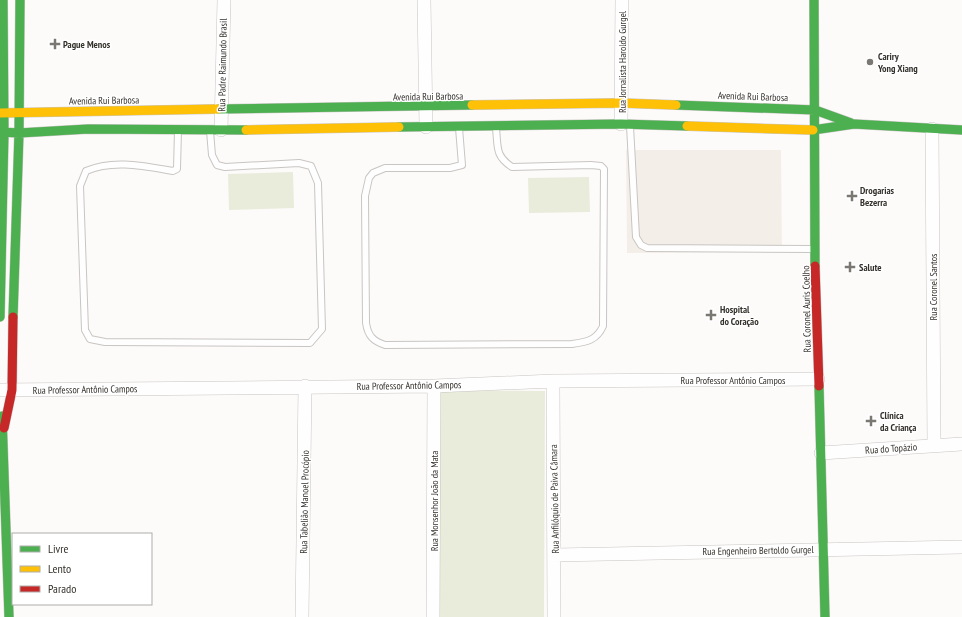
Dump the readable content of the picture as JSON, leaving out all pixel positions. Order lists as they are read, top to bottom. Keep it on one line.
{"streets":{"main road":["Avenida Rui Barbosa","Rua Coronel Auris Coelho"],"street":["Rua Jornalista Haroldo Gurgel","Rua Padre Raimundo Brasil","Rua Coronel Santos","Rua Professor Antônio Campos","Rua do Topázio","Rua Anfilóquio de Paiva Câmara","Rua Monsenhor João da Mata","Rua Tabelião Manoel Procópio","Rua Engenheiro Bertoldo Gurgel"]},"crossings":[["Rua Jornalista Haroldo Gurgel","Avenida Rui Barbosa"],["Rua Padre Raimundo Brasil","Avenida Rui Barbosa"],["Avenida Rui Barbosa","Rua Coronel Santos"],["Avenida Rui Barbosa","Rua Coronel Auris Coelho"],["Rua Coronel Santos","Rua do Topázio"],["Rua Coronel Auris Coelho","Rua Professor Antônio Campos"],["Rua Coronel Auris Coelho","Rua do Topázio"],["Rua Coronel Auris Coelho","Rua Engenheiro Bertoldo Gurgel"],["Rua Professor Antônio Campos","Rua Anfilóquio de Paiva Câmara"],["Rua Professor Antônio Campos","Rua Monsenhor João da Mata"],["Rua Professor Antônio Campos","Rua Tabelião Manoel Procópio"],["Rua Anfilóquio de Paiva Câmara","Rua Engenheiro Bertoldo Gurgel"]],"places":{"health":["Pague Menos","Drogarias Bezerra","Salute","Hospital do Coração","Clínica da Criança"],"other":["Cariry Yong Xiang"]},"legend":["Livre","Lento","Parado"]}
